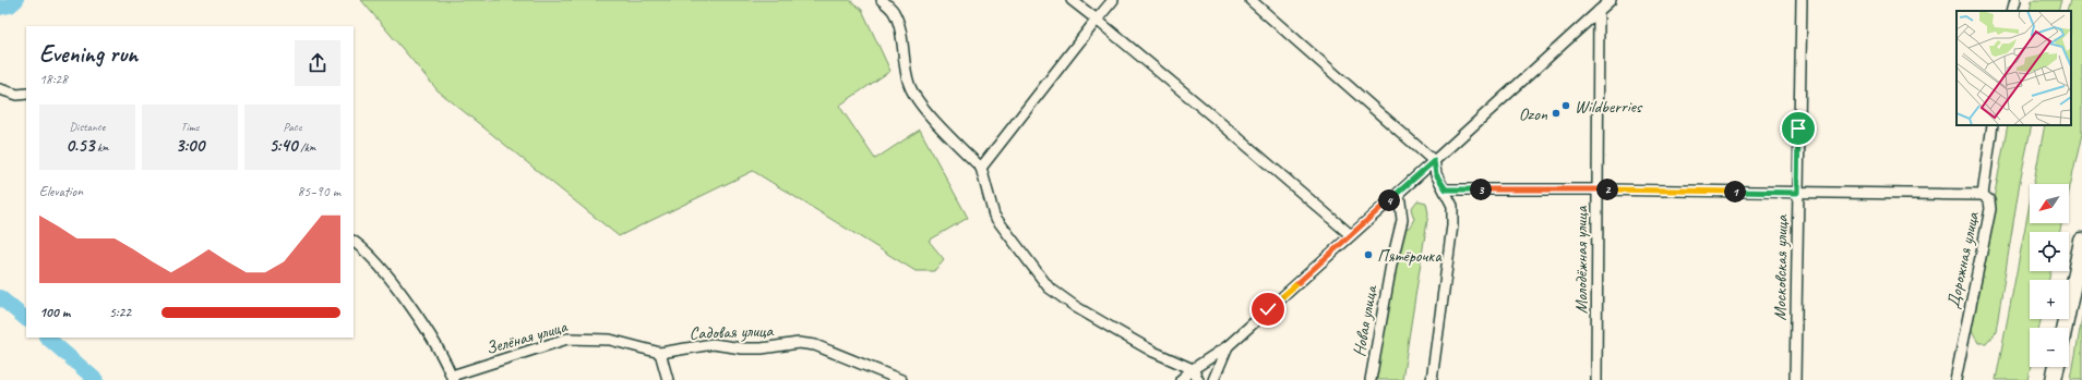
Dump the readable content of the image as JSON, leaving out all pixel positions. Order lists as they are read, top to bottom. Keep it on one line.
{"streets":{"street":["Молодёжная улица","Дорожная улица","Московская улица","Новая улица","Садовая улица","Зелёная улица"]},"crossings":[["Садовая улица","Зелёная улица"]],"places":["Wildberries","Ozon","Пятёрочка"],"north":"bottom left","page":{"heading":["Evening run","18:28"],"stats":[["Distance","0.53 km"],["Time","3:00"],["Pace","5:40 /km"]],"chart":["Elevation","85–90 m"],"pins":["2","3","1","4"],"map_buttons":["+","−"],"list":[{"name":"100 m","note":"5:22"}]}}
